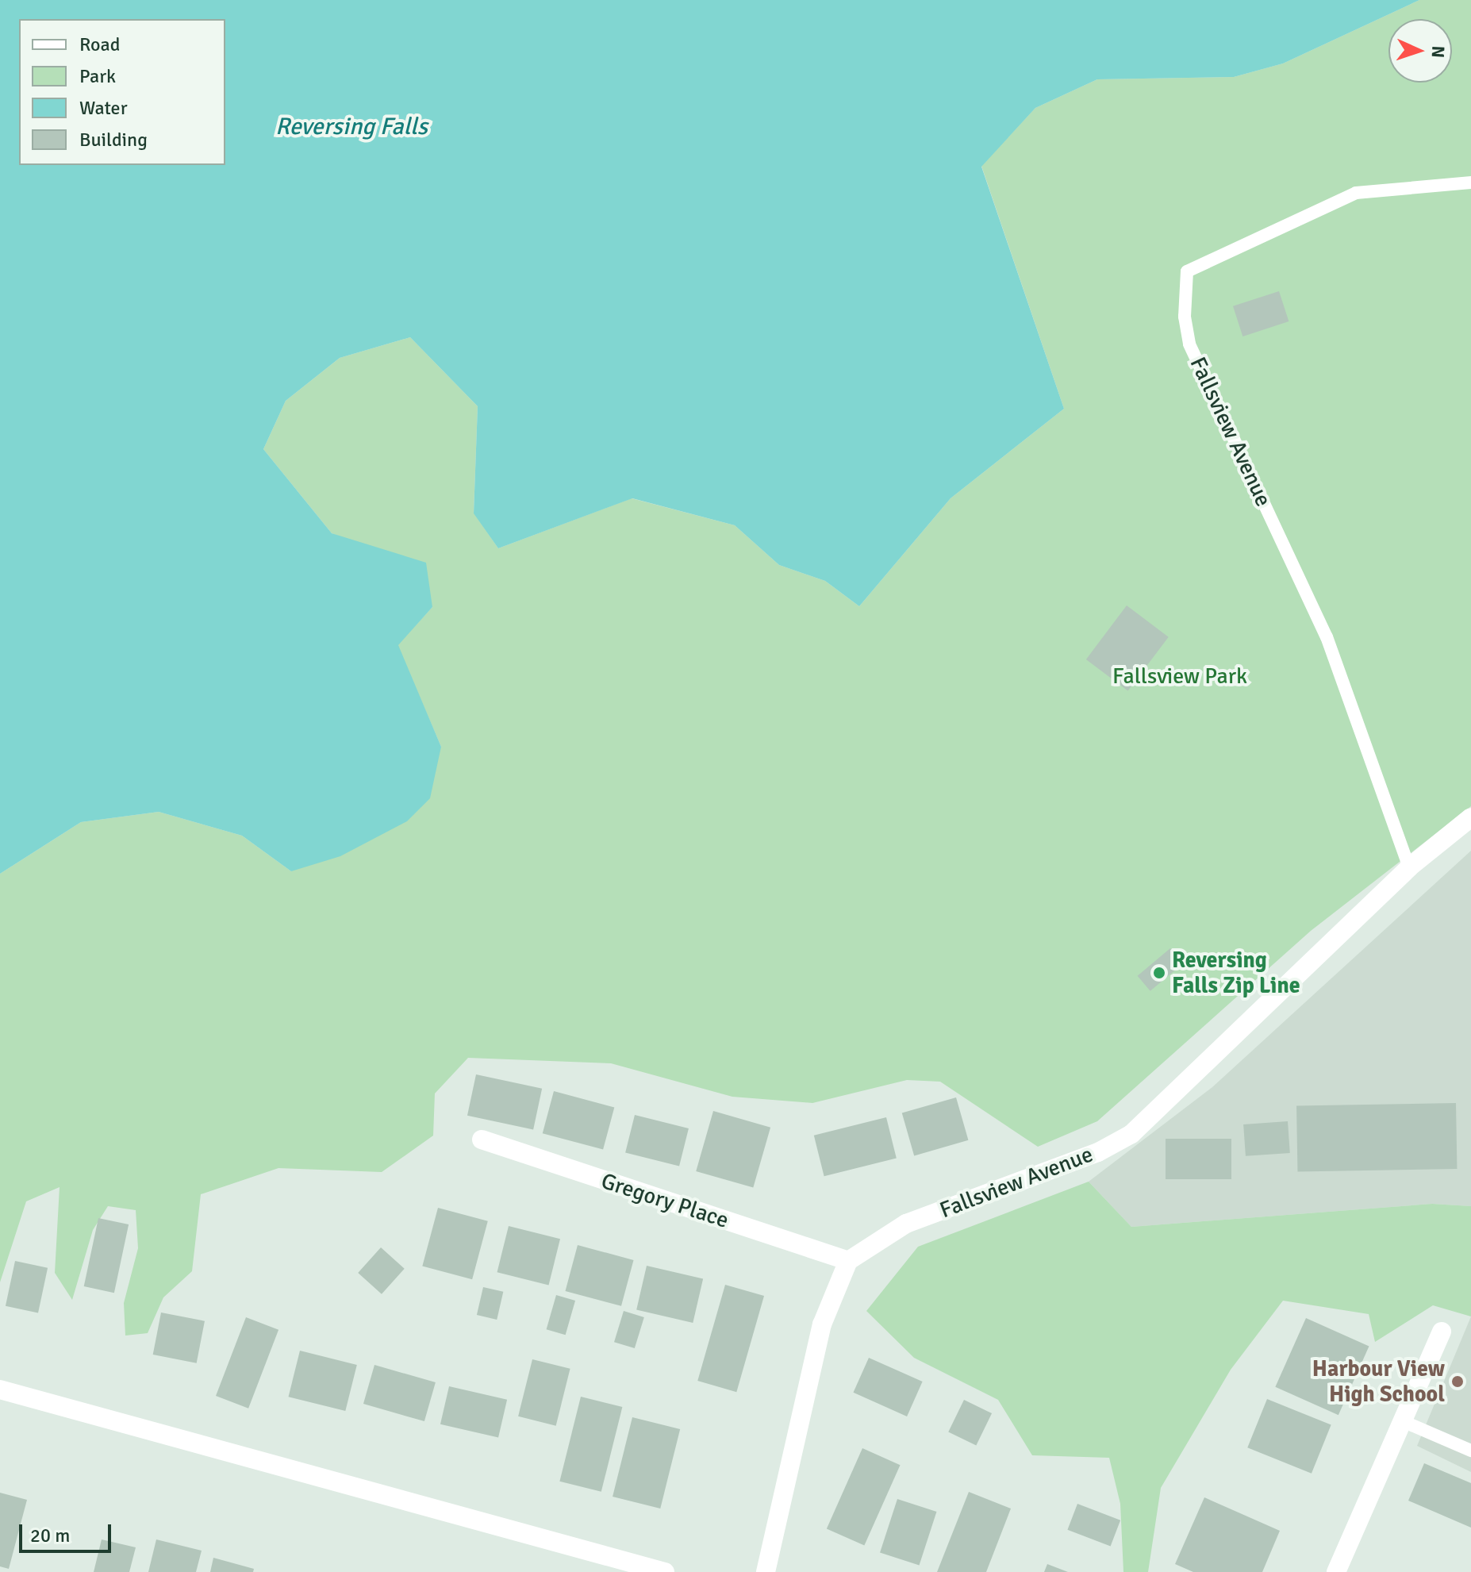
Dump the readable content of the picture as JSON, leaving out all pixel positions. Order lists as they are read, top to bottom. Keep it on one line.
{"streets":{"street":["Fallsview Avenue","Gregory Place"]},"crossings":[["Fallsview Avenue","Gregory Place"]],"water":["Reversing Falls"],"parks":["Fallsview Park"],"places":["Reversing Falls Zip Line","Harbour View High School"],"legend":["Road","Park","Water","Building"],"scale_bar":"20 m","north":"right"}
